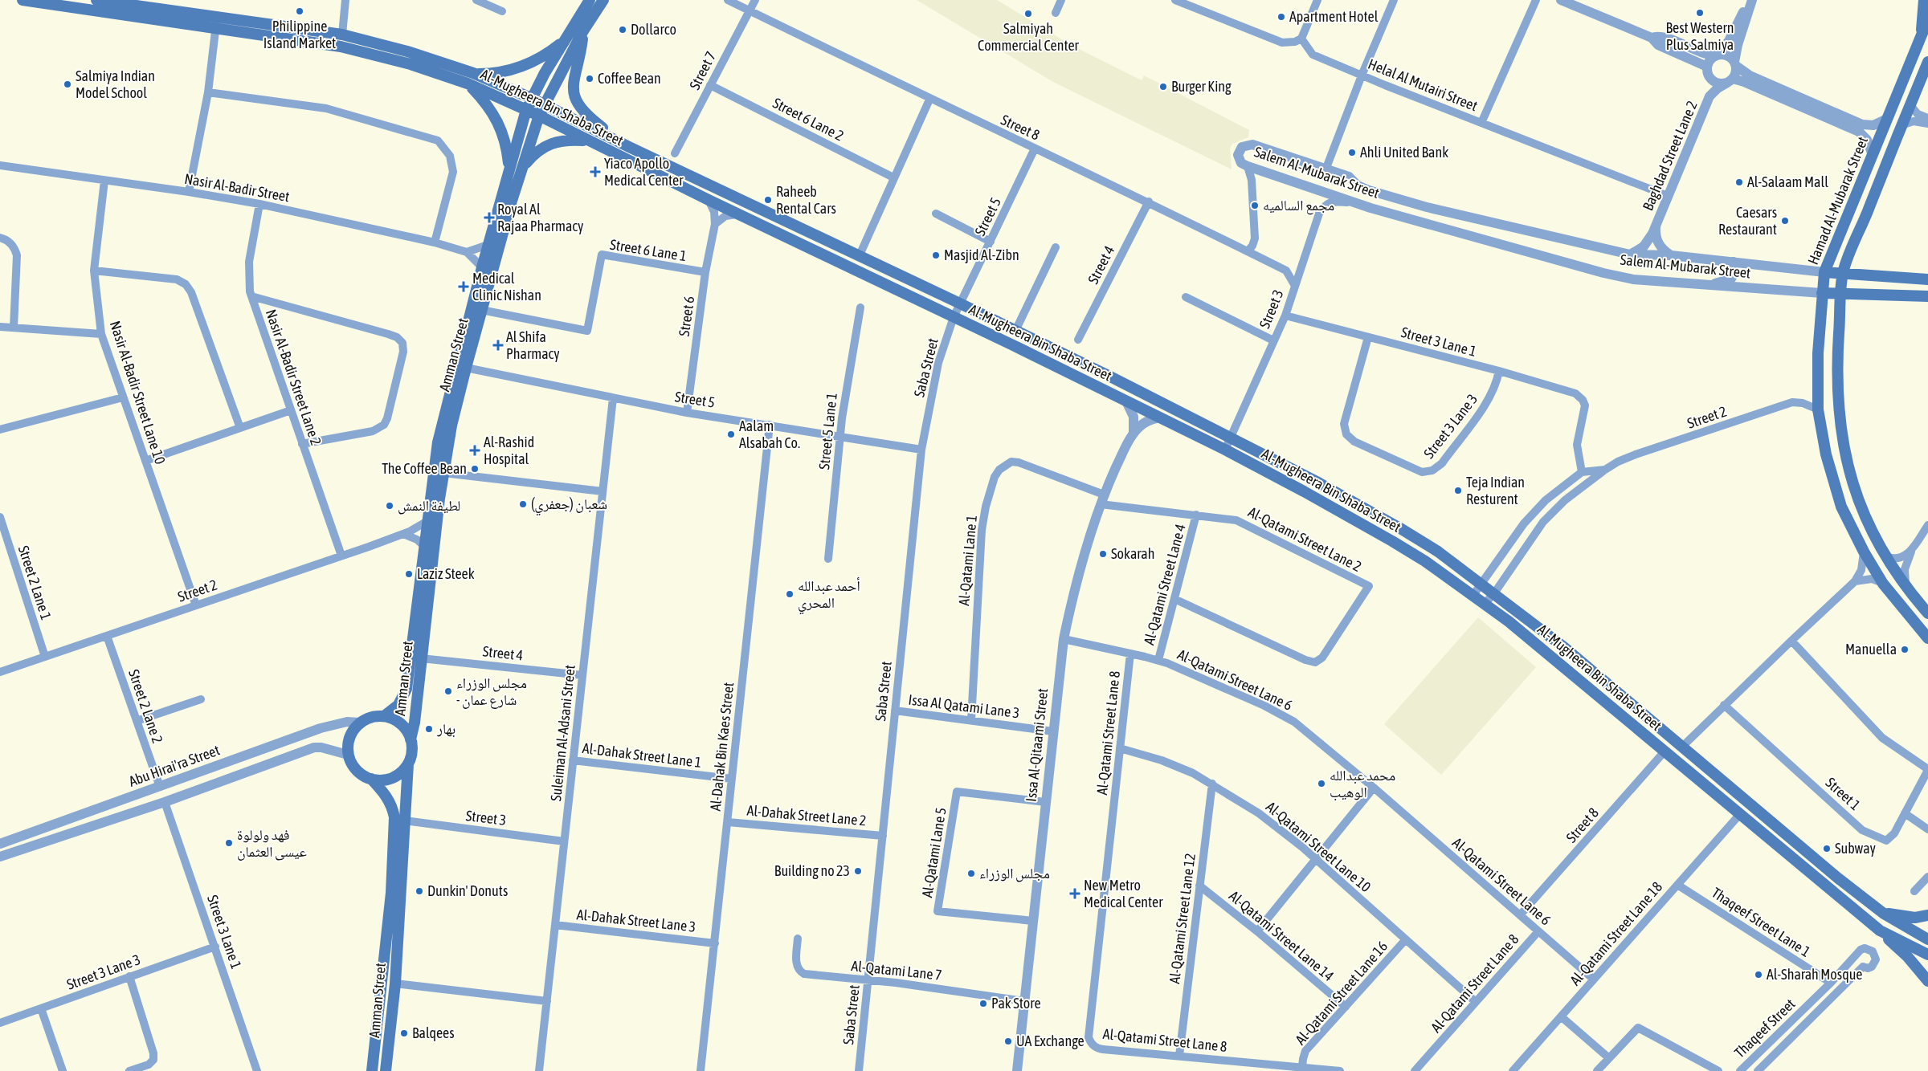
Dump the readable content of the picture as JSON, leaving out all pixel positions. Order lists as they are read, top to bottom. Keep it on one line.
{"streets":{"main road":["Al-Mugheera Bin Shaba Street","Salem Al-Mubarak Street","Hamad Al-Mubarak Street","Amman Street"],"street":["Street 7","Helal Al Mutairi Street","Street 6 Lane 2","Street 8","Baghdad Street Lane 2","Nasir Al-Badir Street","Street 5","Street 6 Lane 1","Street 4","Street 3","Street 6","Street 3 Lane 1","Saba Street","Nasir Al-Badir Street Lane 2","Nasir Al-Badir Street Lane 10","Street 2","Street 3 Lane 3","Street 5 Lane 1","Al-Qatami Street Lane 2","Al-Qatami Lane 1","Street 2 Lane 1","Al-Qatami Street Lane 4","Al-Qatami Street Lane 6","Street 2 Lane 2","Issa Al Qatami Lane 3","Suleiman Al-Adsani Street","Al-Qatami Street Lane 8","Issa Al-Qitaami Street","Al-Dahak Bin Kaes Street","Al-Dahak Street Lane 1","Abu Hirai'ra Street","Street 1","Al-Dahak Street Lane 2","Al-Qatami Street Lane 10","Al-Qatami Lane 5","Al-Qatami Street Lane 12","Al-Dahak Street Lane 3","Thaqeef Street Lane 1","Al-Qatami Street Lane 18","Al-Qatami Street Lane 14","Al-Qatami Lane 7","Al-Qatami Street Lane 16","Thaqeef Street"]},"crossings":[["Street 7","Street 6 Lane 2"],["Street 7","Street 8"],["Helal Al Mutairi Street","Baghdad Street Lane 2"],["Al-Mugheera Bin Shaba Street","Street 8"],["Al-Mugheera Bin Shaba Street","Street 5"],["Al-Mugheera Bin Shaba Street","Street 3"],["Al-Mugheera Bin Shaba Street","Street 6"],["Al-Mugheera Bin Shaba Street","Amman Street"],["Al-Mugheera Bin Shaba Street","Saba Street"],["Al-Mugheera Bin Shaba Street","Street 2"],["Al-Mugheera Bin Shaba Street","Issa Al-Qitaami Street"],["Al-Mugheera Bin Shaba Street","Al-Qatami Street Lane 18"],["Street 8","Street 5"],["Street 8","Street 4"],["Street 8","Street 3"],["Street 8","Al-Qatami Street Lane 6"],["Baghdad Street Lane 2","Salem Al-Mubarak Street"],["Salem Al-Mubarak Street","Hamad Al-Mubarak Street"],["Salem Al-Mubarak Street","Street 3"],["Nasir Al-Badir Street","Amman Street"],["Nasir Al-Badir Street","Nasir Al-Badir Street Lane 2"],["Nasir Al-Badir Street","Nasir Al-Badir Street Lane 10"],["Hamad Al-Mubarak Street","Street 2"],["Street 5","Street 6"],["Street 5","Amman Street"],["Street 5","Saba Street"],["Street 5","Street 5 Lane 1"],["Street 5","Suleiman Al-Adsani Street"],["Street 5","Al-Dahak Bin Kaes Street"],["Street 6 Lane 1","Street 6"],["Street 6 Lane 1","Amman Street"],["Street 4","Amman Street"],["Street 4","Suleiman Al-Adsani Street"],["Street 3","Street 3 Lane 1"],["Street 3","Amman Street"],["Street 3","Suleiman Al-Adsani Street"],["Street 3 Lane 1","Street 2"],["Street 3 Lane 1","Street 3 Lane 3"],["Amman Street","Street 2"],["Amman Street","Abu Hirai'ra Street"],["Saba Street","Issa Al Qatami Lane 3"],["Saba Street","Al-Dahak Street Lane 2"],["Saba Street","Al-Qatami Lane 7"],["Nasir Al-Badir Street Lane 2","Street 2"],["Nasir Al-Badir Street Lane 10","Street 2"],["Street 2","Street 2 Lane 1"],["Street 2","Street 2 Lane 2"],["Al-Qatami Street Lane 2","Al-Qatami Lane 1"],["Al-Qatami Street Lane 2","Al-Qatami Street Lane 4"],["Al-Qatami Street Lane 2","Issa Al-Qitaami Street"],["Al-Qatami Lane 1","Issa Al Qatami Lane 3"],["Al-Qatami Lane 1","Issa Al-Qitaami Street"],["Al-Qatami Street Lane 4","Al-Qatami Street Lane 6"],["Al-Qatami Street Lane 6","Al-Qatami Street Lane 8"],["Al-Qatami Street Lane 6","Issa Al-Qitaami Street"],["Al-Qatami Street Lane 6","Al-Qatami Street Lane 18"],["Street 2 Lane 2","Abu Hirai'ra Street"],["Issa Al Qatami Lane 3","Issa Al-Qitaami Street"],["Suleiman Al-Adsani Street","Al-Dahak Street Lane 1"],["Suleiman Al-Adsani Street","Al-Dahak Street Lane 3"],["Al-Qatami Street Lane 8","Al-Qatami Street Lane 10"],["Al-Qatami Street Lane 8","Al-Qatami Street Lane 12"],["Al-Qatami Street Lane 8","Al-Qatami Street Lane 16"],["Issa Al-Qitaami Street","Al-Qatami Lane 5"],["Issa Al-Qitaami Street","Al-Qatami Lane 7"],["Al-Dahak Bin Kaes Street","Al-Dahak Street Lane 1"],["Al-Dahak Bin Kaes Street","Al-Dahak Street Lane 2"],["Al-Dahak Bin Kaes Street","Al-Dahak Street Lane 3"],["Al-Qatami Street Lane 10","Al-Qatami Street Lane 12"],["Al-Qatami Street Lane 10","Al-Qatami Street Lane 16"],["Al-Qatami Street Lane 12","Al-Qatami Street Lane 14"],["Thaqeef Street Lane 1","Al-Qatami Street Lane 18"],["Thaqeef Street Lane 1","Thaqeef Street"],["Al-Qatami Street Lane 14","Al-Qatami Street Lane 16"]],"places":{"other":["Philippine Island Market","Best Western Plus Salmiya","Salmiyah Commercial Center","Apartment Hotel","Dollarco","Coffee Bean","Salmiya Indian Model School","Burger King","Ahli United Bank","Al-Salaam Mall","Raheeb Rental Cars","مجمع السالميه","Caesars Restaurant","Masjid Al-Zibn","Aalam Alsabah Co.","The Coffee Bean","Teja Indian Resturent","شعبان (جعفري)","لطيفة النمش","Sokarah","Laziz Steek","أحمد عبدالله المحري","Manuella","مجلس الوزراء - شارع عمان","بهار","محمد عبدالله الوهيب","فهد ولولوة عيسى العثمان","Subway","Building no 23","مجلس الوزراء","Dunkin' Donuts","Al-Sharah Mosque","Pak Store","Balqees","UA Exchange"],"health":["Yiaco Apollo Medical Center","Royal Al Rajaa Pharmacy","Medical Clinic Nishan","Al Shifa Pharmacy","Al-Rashid Hospital","New Metro Medical Center"]}}
